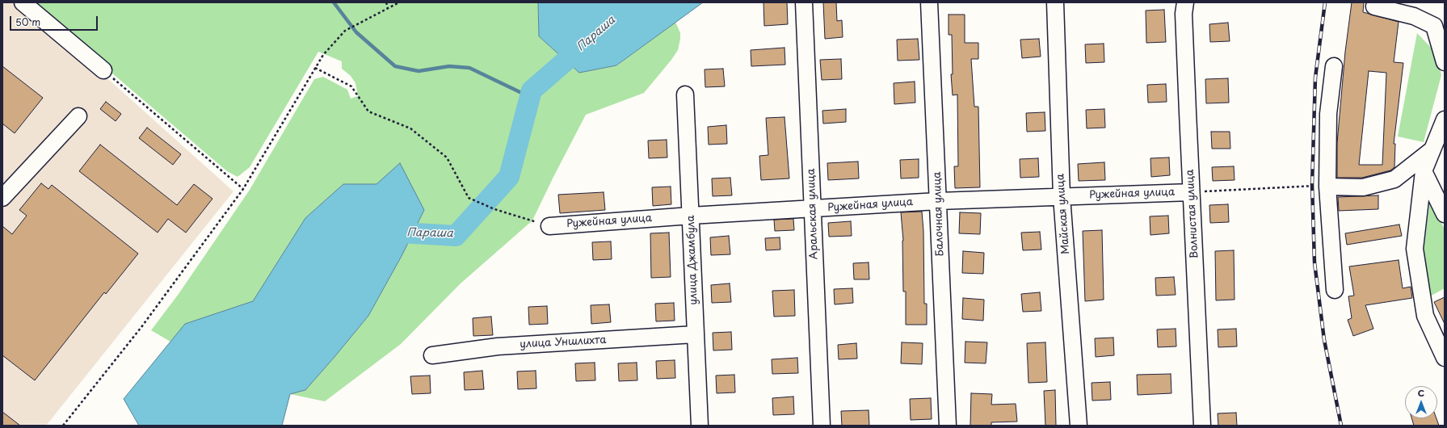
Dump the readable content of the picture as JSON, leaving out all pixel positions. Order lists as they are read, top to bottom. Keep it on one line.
{"streets":{"street":["Ружейная улица","Аральская улица","Балочная улица","Майская улица","Волнистая улица","улица Джамбула","улица Уншлихта"]},"crossings":[["Ружейная улица","Аральская улица"],["Ружейная улица","Балочная улица"],["Ружейная улица","Майская улица"],["Ружейная улица","Волнистая улица"],["Ружейная улица","улица Джамбула"],["улица Джамбула","улица Уншлихта"]],"water":["Параша"],"scale_bar":"50 m","north":"top"}
